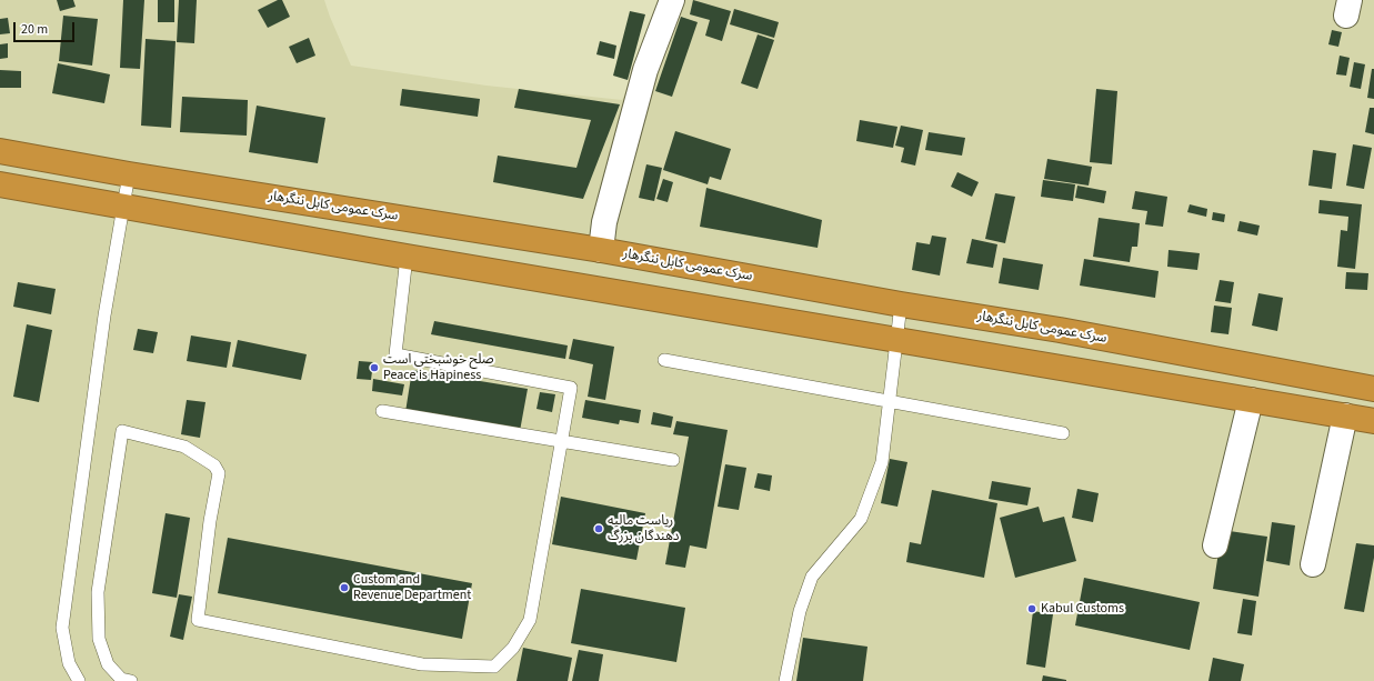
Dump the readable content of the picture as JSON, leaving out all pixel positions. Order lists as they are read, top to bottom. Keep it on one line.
{"streets":{"highway":["سرک عمومی کابل ننگرهار"]},"places":["صلح خوشبختی است Peace is Hapiness","ریاست مالیه دهندگان بزرگ","Custom and Revenue Department","Kabul Customs"],"scale_bar":"20 m"}
